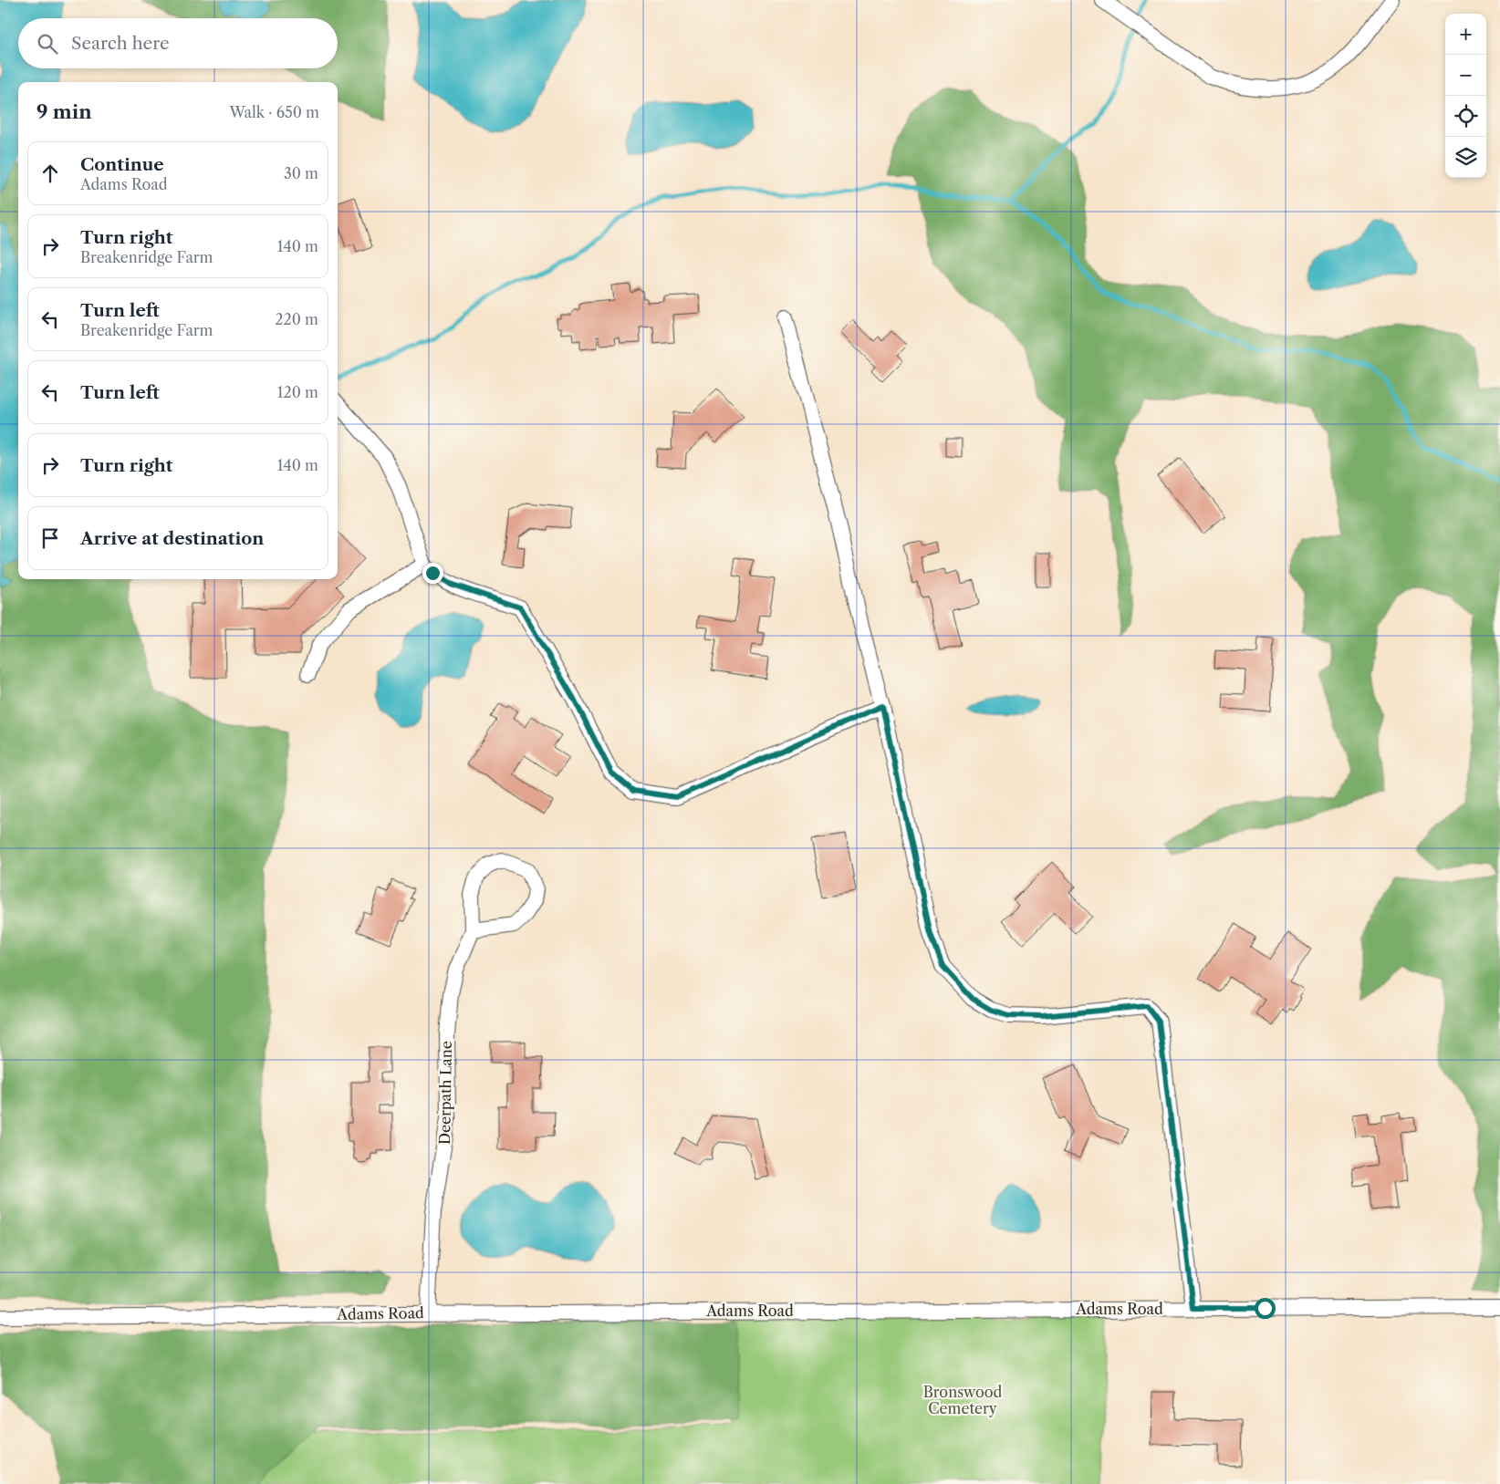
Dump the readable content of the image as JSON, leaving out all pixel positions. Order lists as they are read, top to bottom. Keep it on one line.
{"streets":{"street":["Deerpath Lane","Adams Road"]},"crossings":[["Deerpath Lane","Adams Road"]],"parks":["Bronswood Cemetery"],"page":{"map_buttons":["+","−"],"search":"Search here","heading":["9 min","Walk · 650 m"],"list":[["Continue","Adams Road","30 m"],["Turn right","Breakenridge Farm","140 m"],["Turn left","Breakenridge Farm","220 m"],["Turn left","120 m"],["Turn right","140 m"],"Arrive at destination"]}}
